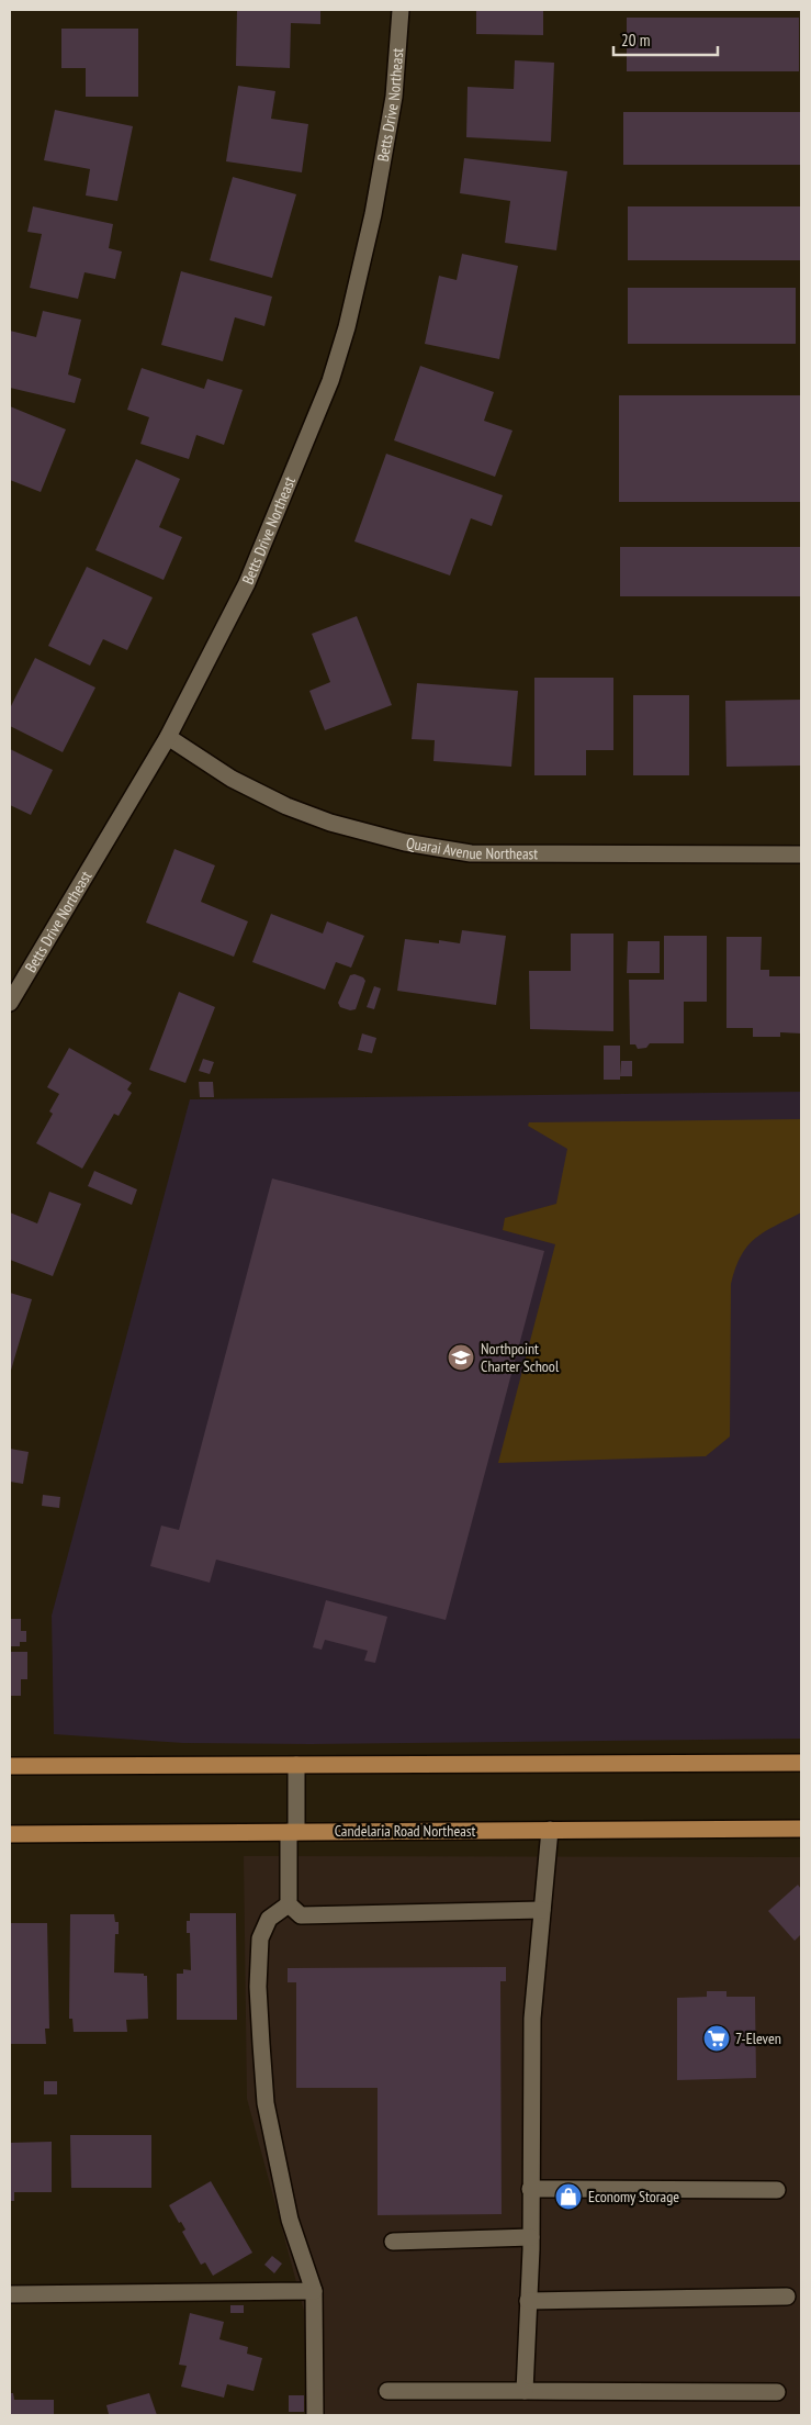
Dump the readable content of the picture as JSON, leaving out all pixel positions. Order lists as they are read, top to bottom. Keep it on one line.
{"streets":{"main road":["Candelaria Road Northeast"],"street":["Betts Drive Northeast","Quarai Avenue Northeast"]},"crossings":[["Betts Drive Northeast","Quarai Avenue Northeast"]],"places":{"school or university":["Northpoint Charter School"],"supermarket":["7-Eleven"],"shop":["Economy Storage"]},"scale_bar":"20 m"}
